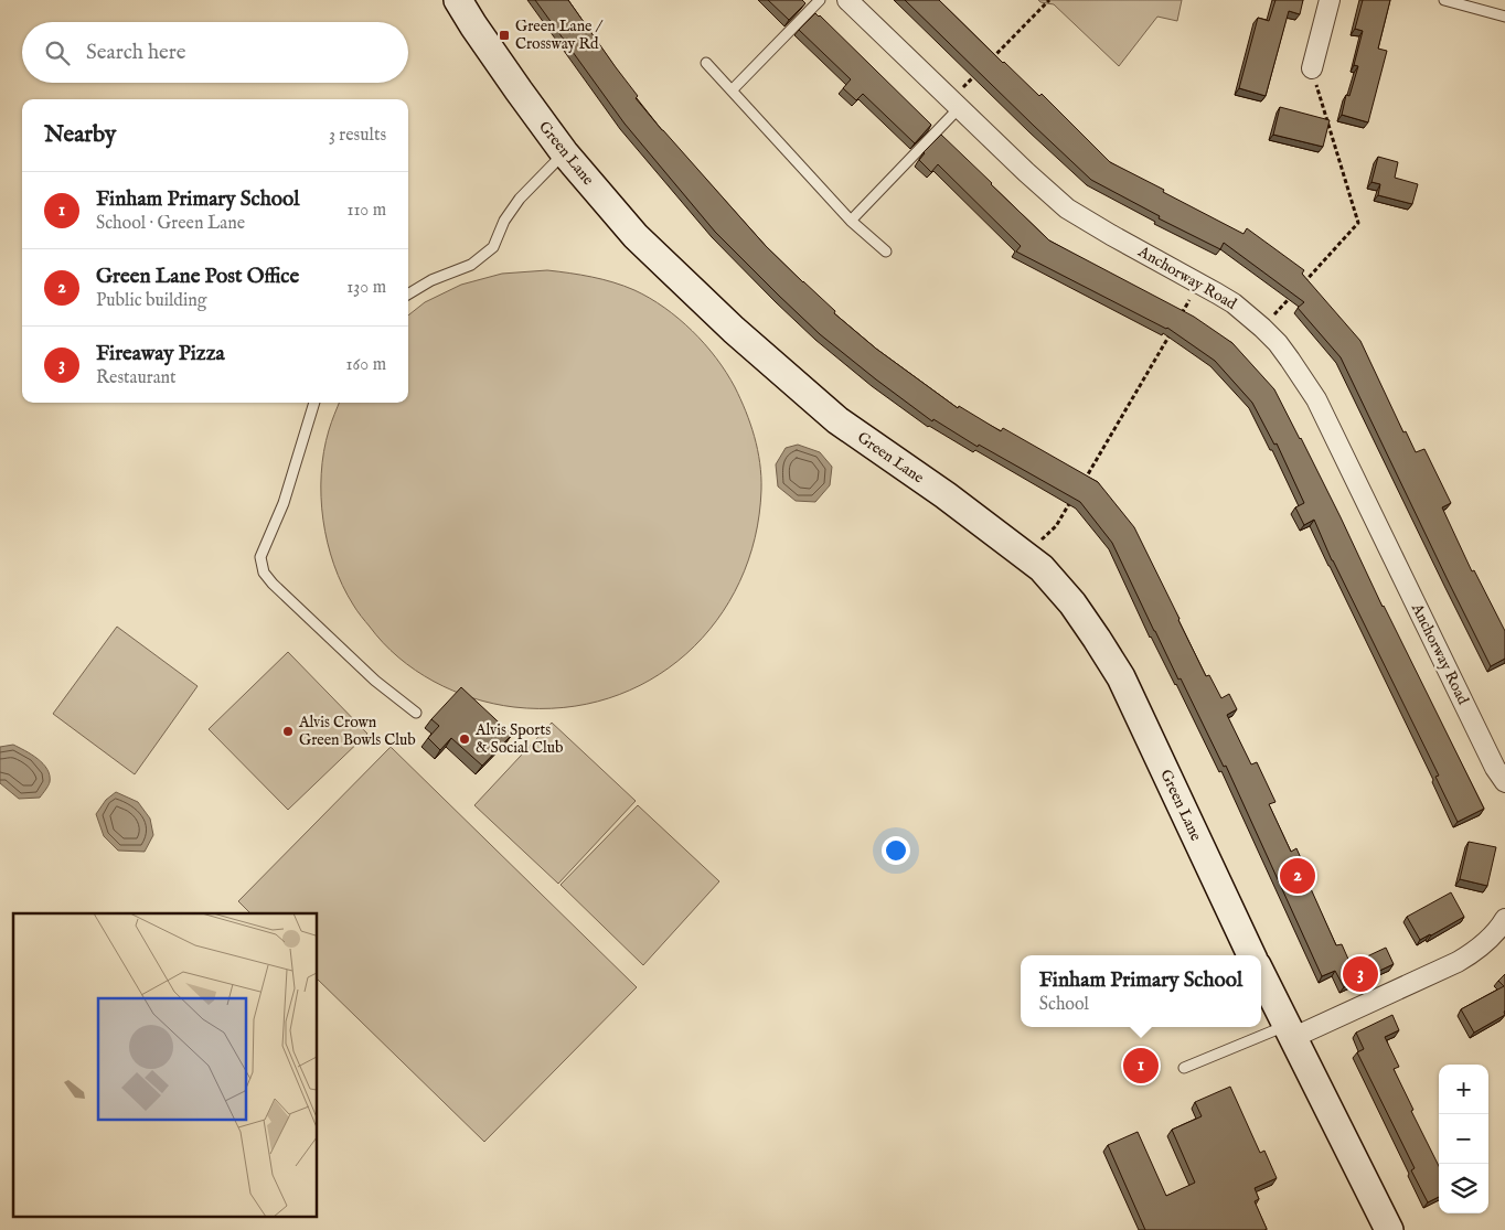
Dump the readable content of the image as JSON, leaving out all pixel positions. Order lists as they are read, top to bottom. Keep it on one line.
{"streets":{"street":["Green Lane","Anchorway Road"]},"places":{"transit":["Green Lane / Crossway Rd"],"other":["Alvis Crown Green Bowls Club","Alvis Sports & Social Club"]},"page":{"search":"Search here","heading":["Nearby","3 results"],"list":[{"mark":"1","name":"Finham Primary School","note":"School · Green Lane","value":"110 m"},{"mark":"2","name":"Green Lane Post Office","note":"Public building","value":"130 m"},{"mark":"3","name":"Fireaway Pizza","note":"Restaurant","value":"160 m"}],"pins":["2","3","1"],"popup":["Finham Primary School","School"],"map_buttons":["+","−"]}}
